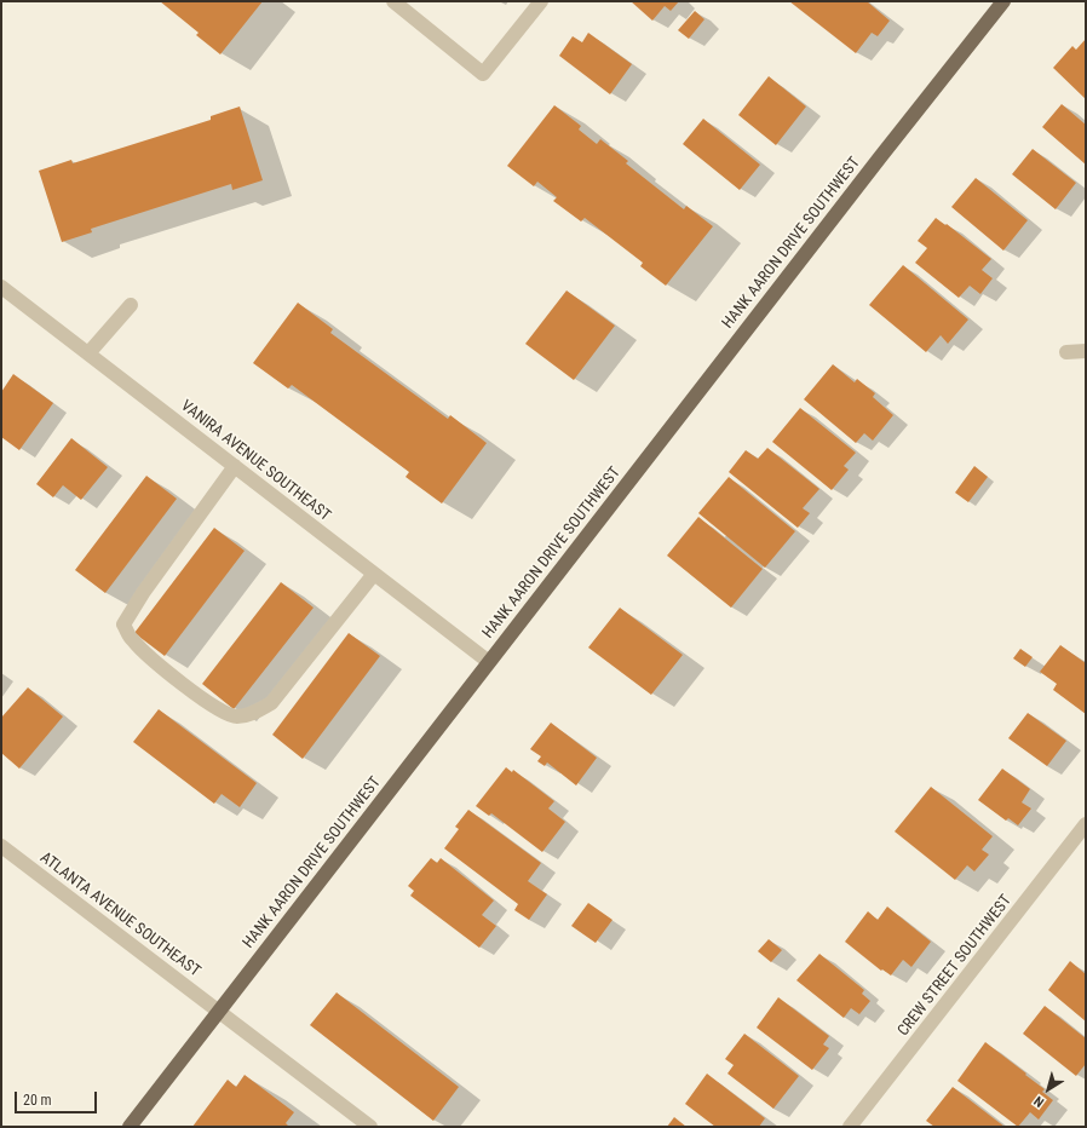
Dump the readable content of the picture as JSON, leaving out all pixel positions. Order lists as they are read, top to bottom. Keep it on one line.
{"streets":{"main road":["HANK AARON DRIVE SOUTHWEST"],"street":["VANIRA AVENUE SOUTHEAST","ATLANTA AVENUE SOUTHEAST","CREW STREET SOUTHWEST"]},"crossings":[["HANK AARON DRIVE SOUTHWEST","VANIRA AVENUE SOUTHEAST"],["HANK AARON DRIVE SOUTHWEST","ATLANTA AVENUE SOUTHEAST"]],"scale_bar":"20 m","north":"bottom left"}
